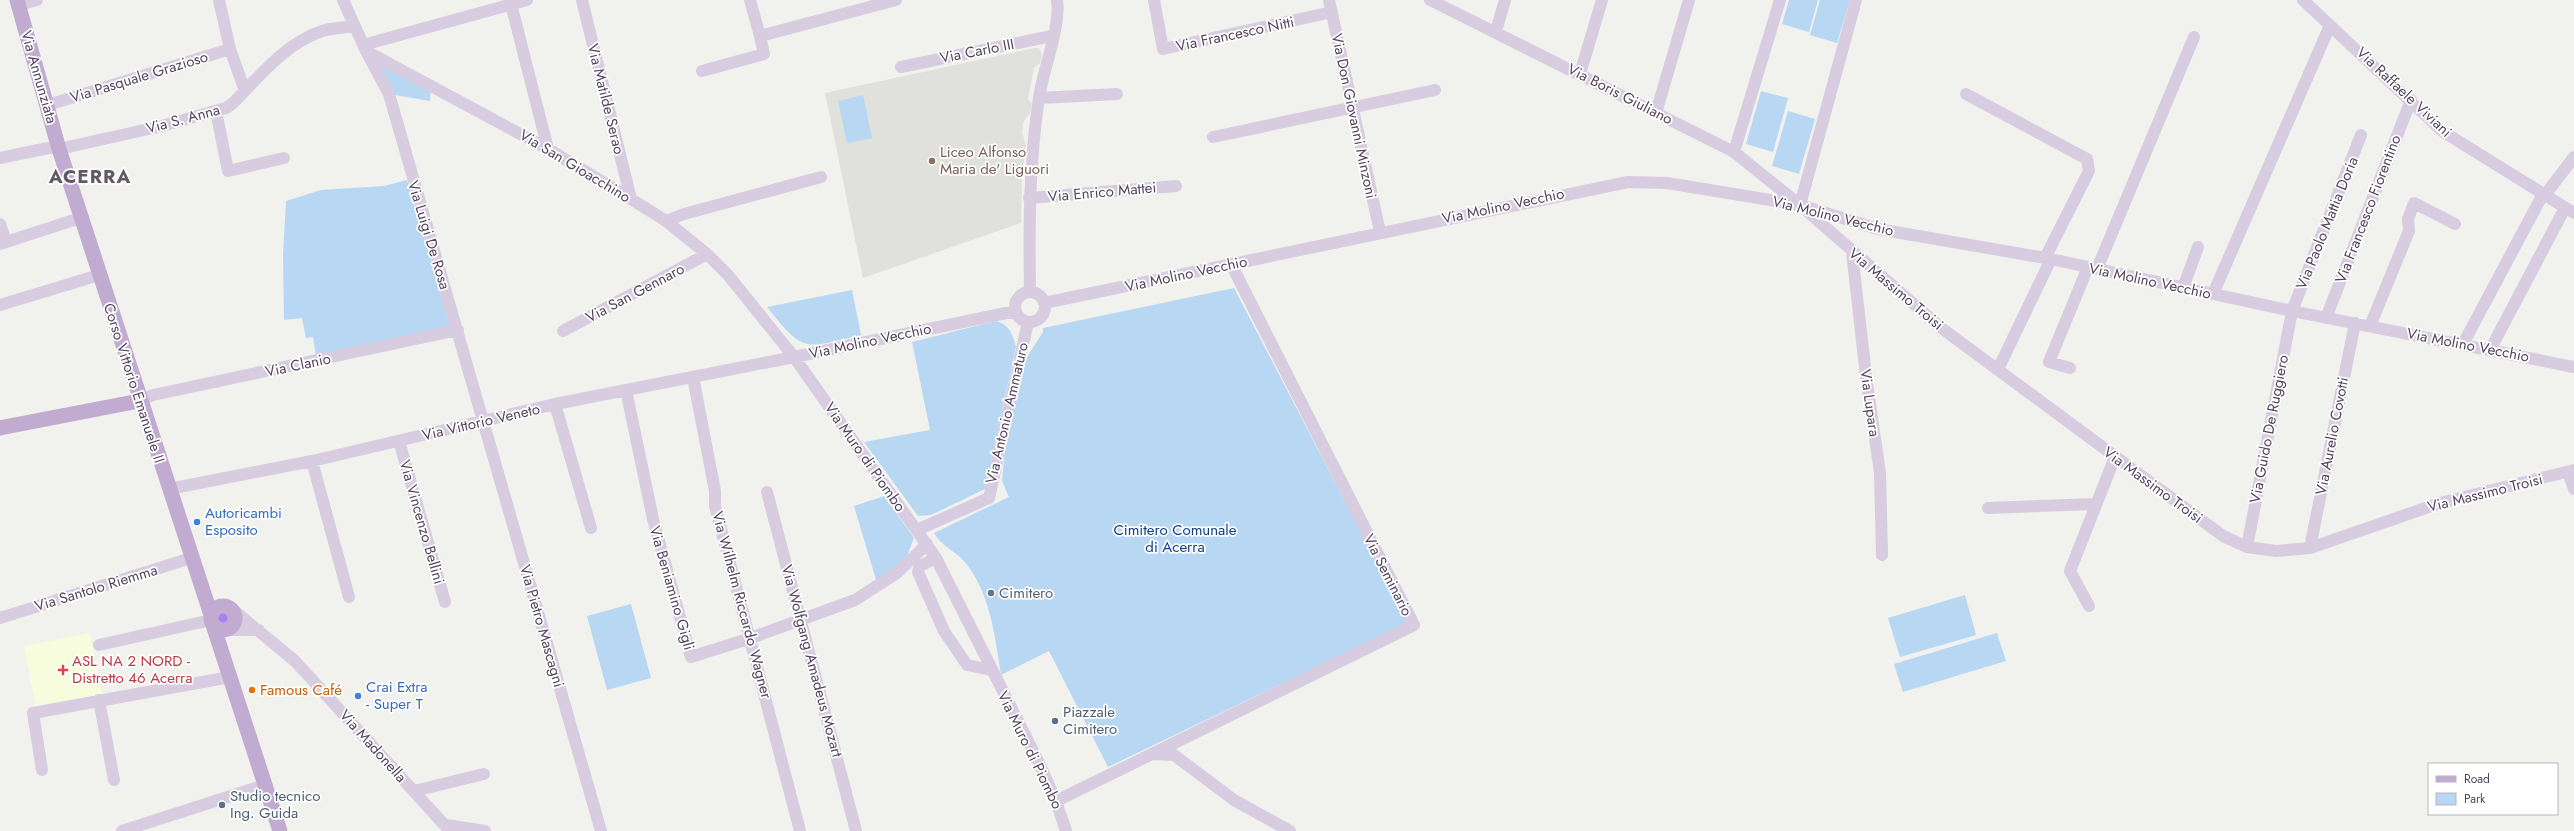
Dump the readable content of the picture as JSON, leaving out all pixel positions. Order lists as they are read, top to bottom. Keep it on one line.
{"streets":{"main road":["Via Annunziata","Corso Vittorio Emanuele II"],"street":["Via Francesco Nitti","Via Carlo III","Via Pasquale Grazioso","Via Raffaele Viviani","Via Boris Giuliano","Via Matilde Serao","Via Don Giovanni Minzoni","Via S. Anna","Via San Gioacchino","Via Enrico Mattei","Via Molino Vecchio","Via Francesco Fiorentino","Via Paolo Mattia Doria","Via Luigi De Rosa","Via Massimo Troisi","Via San Gennaro","Via Clanio","Via Lupara","Via Antonio Ammaturo","Via Vittorio Veneto","Via Guido De Ruggiero","Via Aurelio Covotti","Via Muro di Piombo","Via Vincenzo Bellini","Via Seminario","Via Santolo Riemma","Via Beniamino Gigli","Via Wilhelm Riccardo Wagner","Via Pietro Mascagni","Via Wolfgang Amadeus Mozart","Via Madonella"]},"crossings":[["Via Francesco Nitti","Via Don Giovanni Minzoni"],["Via Annunziata","Via Pasquale Grazioso"],["Via Annunziata","Via S. Anna"],["Via Annunziata","Corso Vittorio Emanuele II"],["Via Raffaele Viviani","Via Francesco Fiorentino"],["Via Boris Giuliano","Via Molino Vecchio"],["Via Boris Giuliano","Via Massimo Troisi"],["Via Matilde Serao","Via San Gioacchino"],["Via Don Giovanni Minzoni","Via Molino Vecchio"],["Via S. Anna","Corso Vittorio Emanuele II"],["Via San Gioacchino","Via Molino Vecchio"],["Via San Gioacchino","Via Luigi De Rosa"],["Via San Gioacchino","Via San Gennaro"],["Via San Gioacchino","Via Vittorio Veneto"],["Via San Gioacchino","Via Muro di Piombo"],["Via Molino Vecchio","Via Francesco Fiorentino"],["Via Molino Vecchio","Via Paolo Mattia Doria"],["Via Molino Vecchio","Via Massimo Troisi"],["Via Molino Vecchio","Via Antonio Ammaturo"],["Via Molino Vecchio","Via Vittorio Veneto"],["Via Molino Vecchio","Via Guido De Ruggiero"],["Via Molino Vecchio","Via Aurelio Covotti"],["Via Molino Vecchio","Via Muro di Piombo"],["Via Molino Vecchio","Via Seminario"],["Via Paolo Mattia Doria","Via Guido De Ruggiero"],["Via Luigi De Rosa","Via Clanio"],["Via Luigi De Rosa","Via Vittorio Veneto"],["Via Luigi De Rosa","Via Pietro Mascagni"],["Via Massimo Troisi","Via Lupara"],["Via Massimo Troisi","Via Guido De Ruggiero"],["Via Massimo Troisi","Via Aurelio Covotti"],["Via Clanio","Corso Vittorio Emanuele II"],["Corso Vittorio Emanuele II","Via Vittorio Veneto"],["Corso Vittorio Emanuele II","Via Santolo Riemma"],["Corso Vittorio Emanuele II","Via Madonella"],["Via Antonio Ammaturo","Via Muro di Piombo"],["Via Vittorio Veneto","Via Muro di Piombo"],["Via Vittorio Veneto","Via Vincenzo Bellini"],["Via Vittorio Veneto","Via Beniamino Gigli"],["Via Vittorio Veneto","Via Wilhelm Riccardo Wagner"],["Via Vittorio Veneto","Via Pietro Mascagni"],["Via Muro di Piombo","Via Beniamino Gigli"],["Via Beniamino Gigli","Via Wilhelm Riccardo Wagner"],["Via Beniamino Gigli","Via Wolfgang Amadeus Mozart"]],"districts":["ACERRA"],"parks":["Cimitero Comunale di Acerra"],"places":{"other":["Liceo Alfonso Maria de' Liguori","Autoricambi Esposito","Cimitero","Famous Café","Crai Extra - Super T","Piazzale Cimitero","Studio tecnico Ing. Guida"],"health":["ASL NA 2 NORD - Distretto 46 Acerra"]},"legend":["Road","Park"]}
